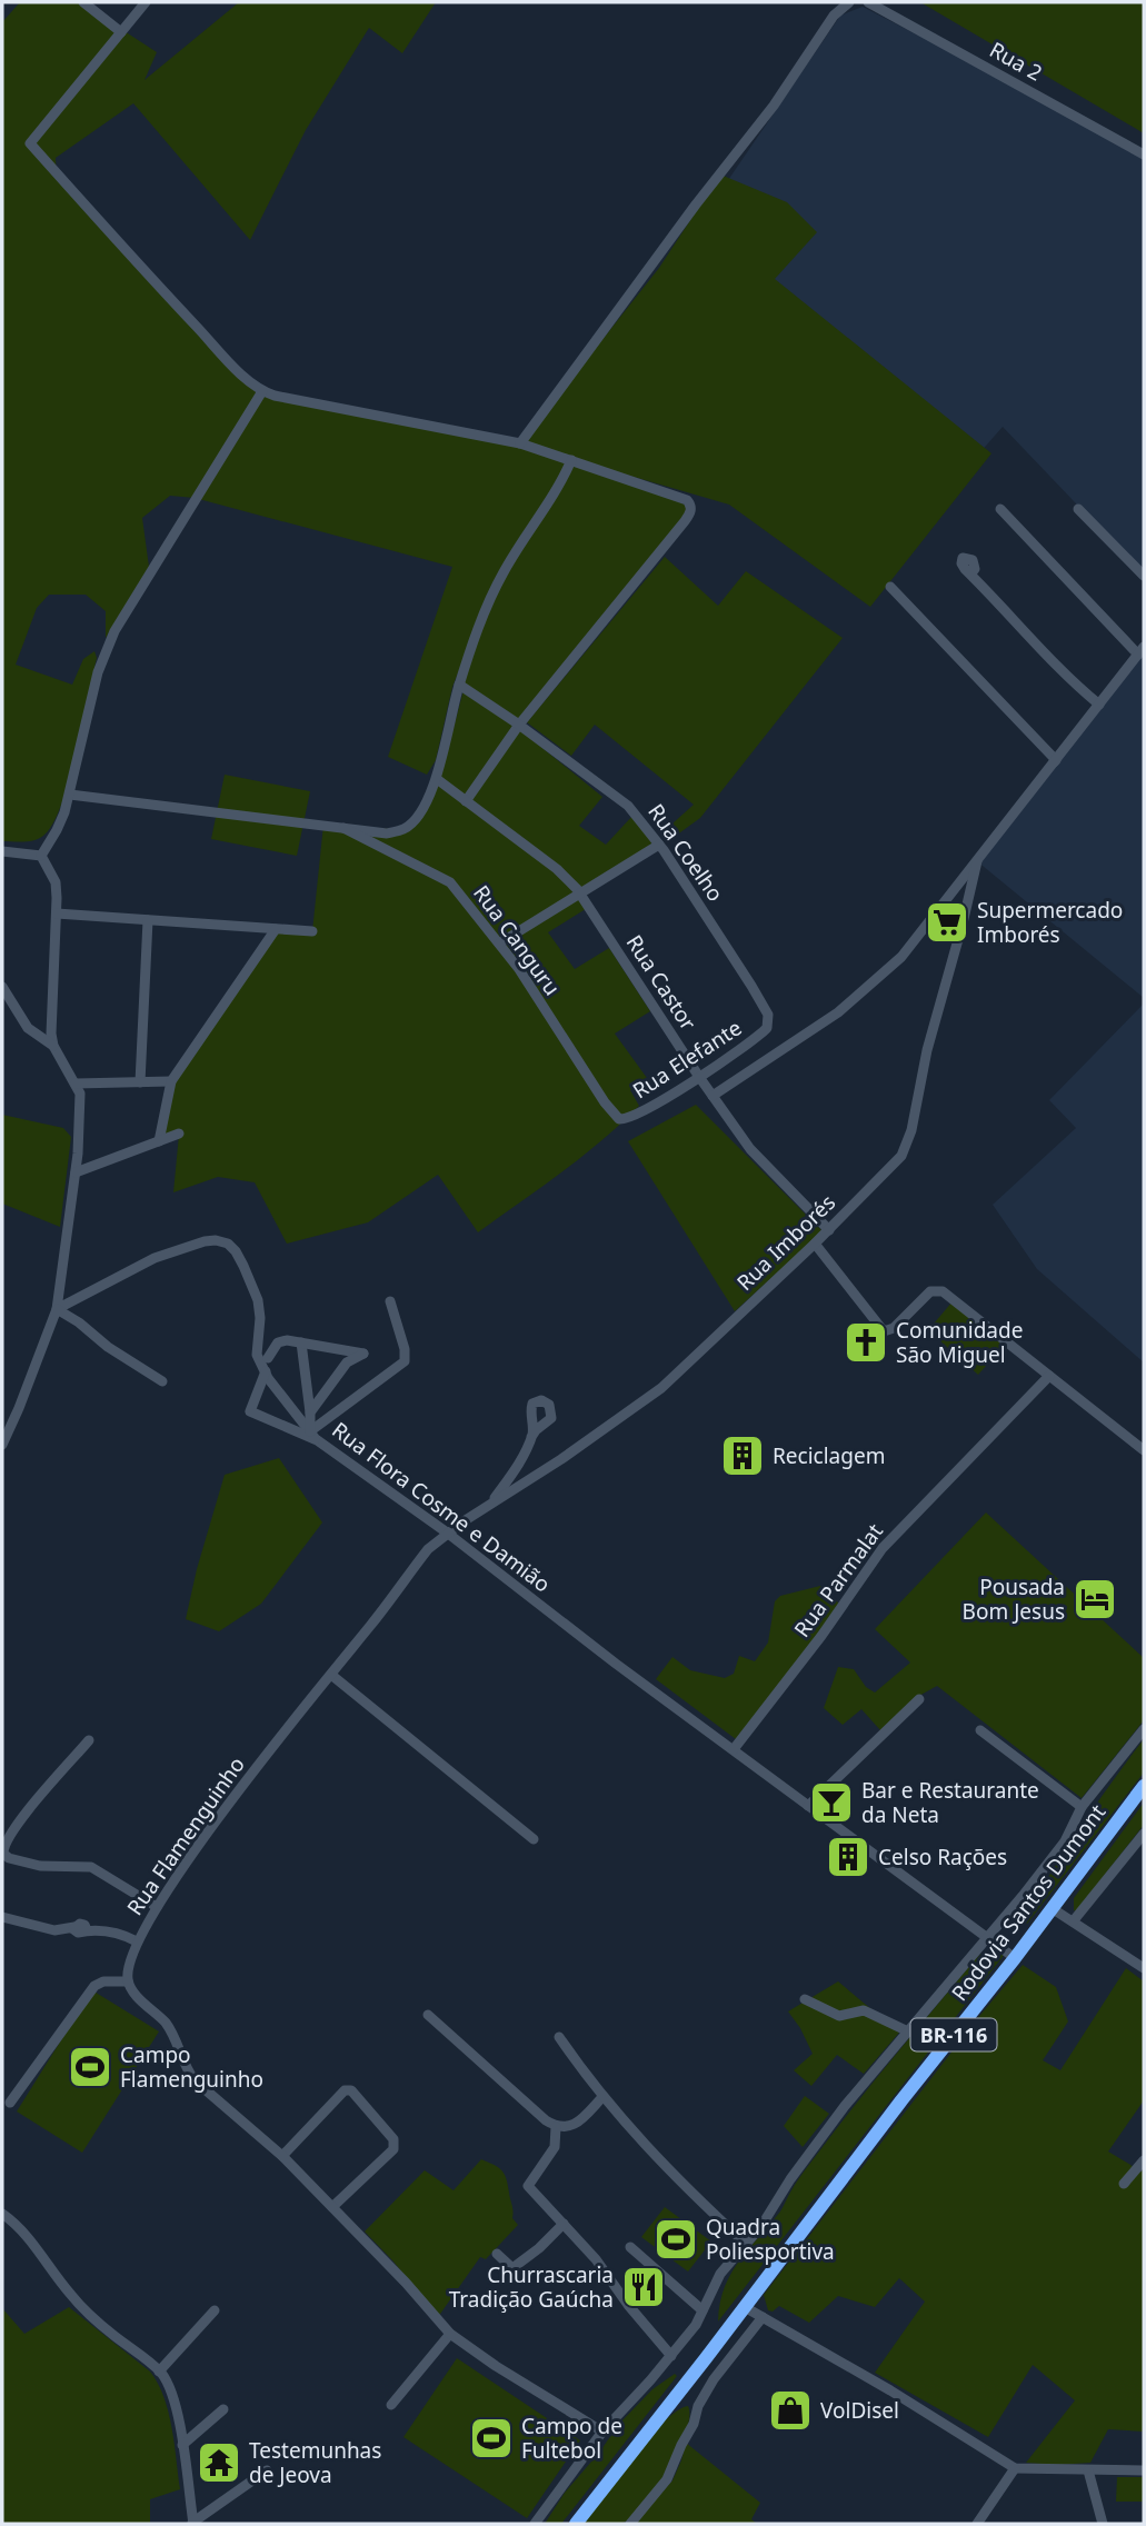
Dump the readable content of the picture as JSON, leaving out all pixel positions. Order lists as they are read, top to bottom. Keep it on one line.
{"streets":{"highway":["Rodovia Santos Dumont","BR-116"],"street":["Rua 2","Rua Coelho","Rua Canguru","Rua Castor","Rua Elefante","Rua Imborés","Rua Flora Cosme e Damião","Rua Parmalat","Rua Flamenguinho"]},"crossings":[["Rua Coelho","Rua Elefante"],["Rua Canguru","Rua Elefante"],["Rua Castor","Rua Elefante"],["Rua Castor","Rua Imborés"],["Rua Imborés","Rua Flora Cosme e Damião"],["Rua Imborés","Rua Flamenguinho"],["Rua Flora Cosme e Damião","Rua Parmalat"],["Rua Flora Cosme e Damião","Rua Flamenguinho"],["Rua Flora Cosme e Damião","Rodovia Santos Dumont"]],"places":{"supermarket":["Supermercado Imborés"],"church":["Comunidade São Miguel"],"building":["Reciclagem","Celso Rações"],"hotel":["Pousada Bom Jesus"],"bar":["Bar e Restaurante da Neta"],"sports":["Campo Flamenguinho","Quadra Poliesportiva","Campo de Fultebol"],"restaurant":["Churrascaria Tradição Gaúcha"],"shop":["VolDisel"],"temple":["Testemunhas de Jeova"]}}
